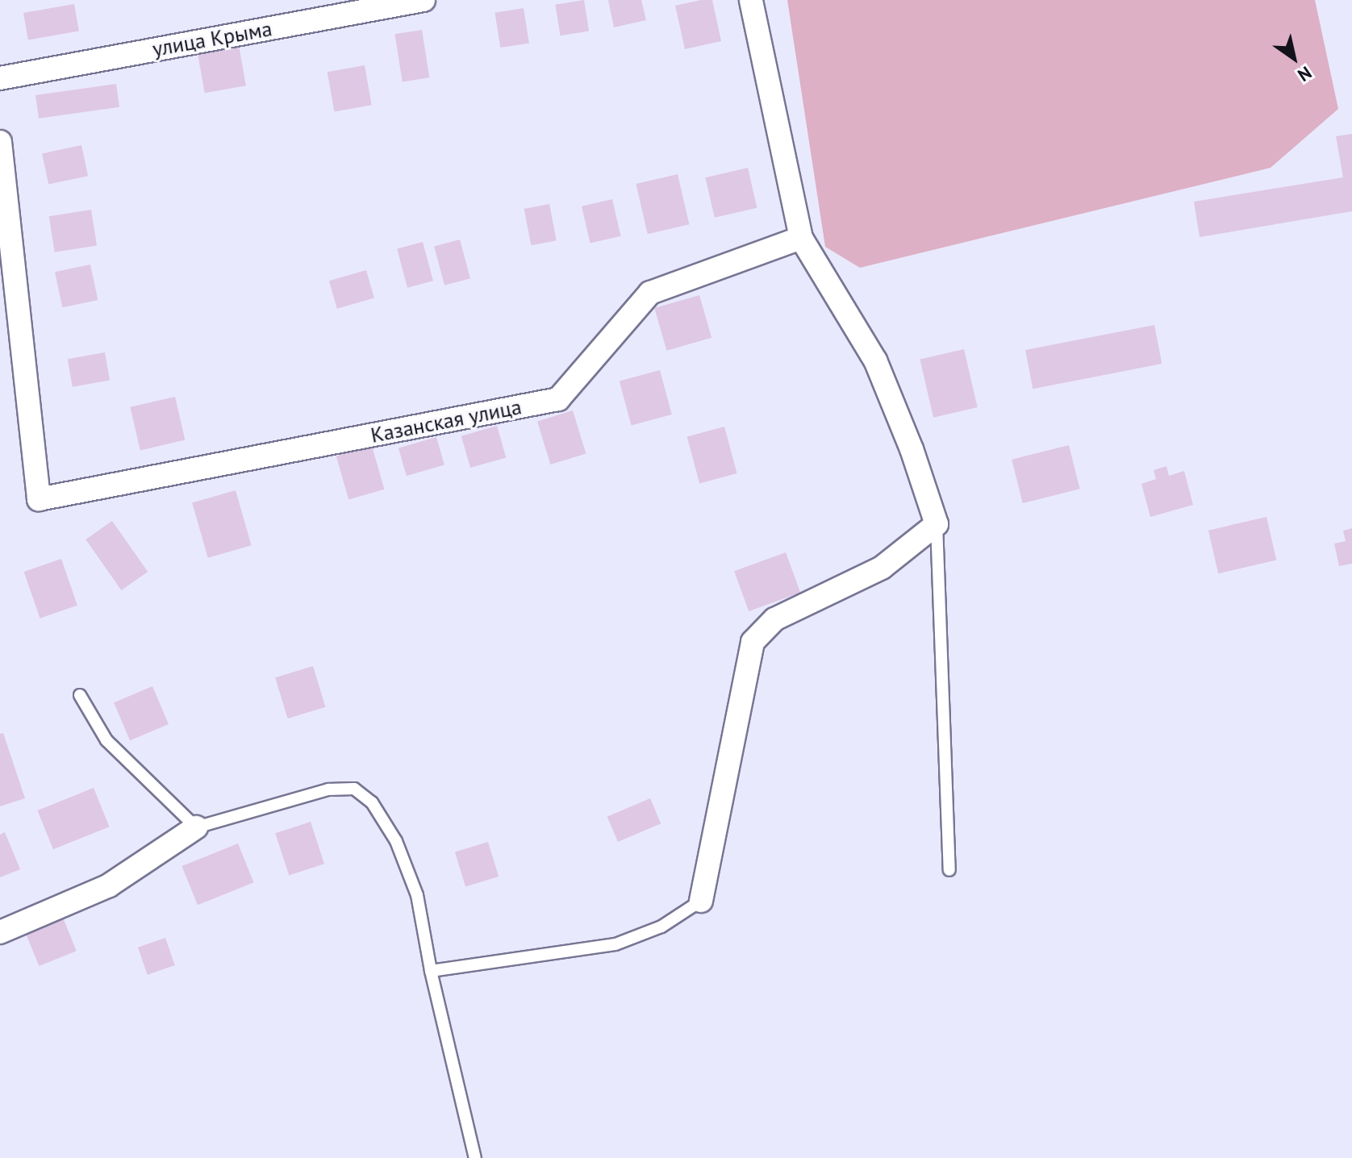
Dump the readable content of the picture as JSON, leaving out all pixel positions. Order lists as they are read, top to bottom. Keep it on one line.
{"streets":{"street":["улица Крыма","Казанская улица"]},"north":"bottom right"}
